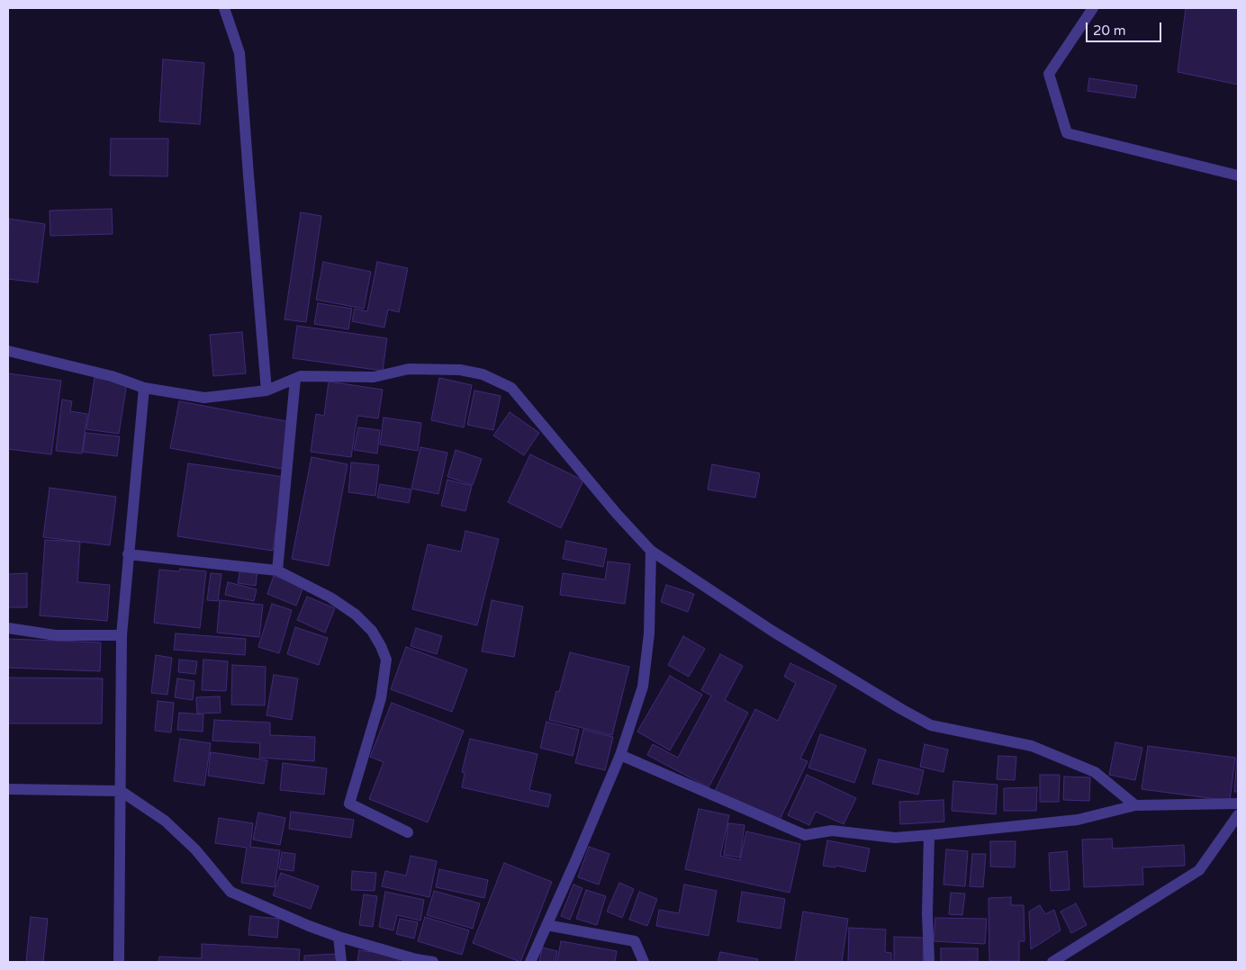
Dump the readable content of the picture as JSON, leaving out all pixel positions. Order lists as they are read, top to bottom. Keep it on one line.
{"scale_bar":"20 m"}
